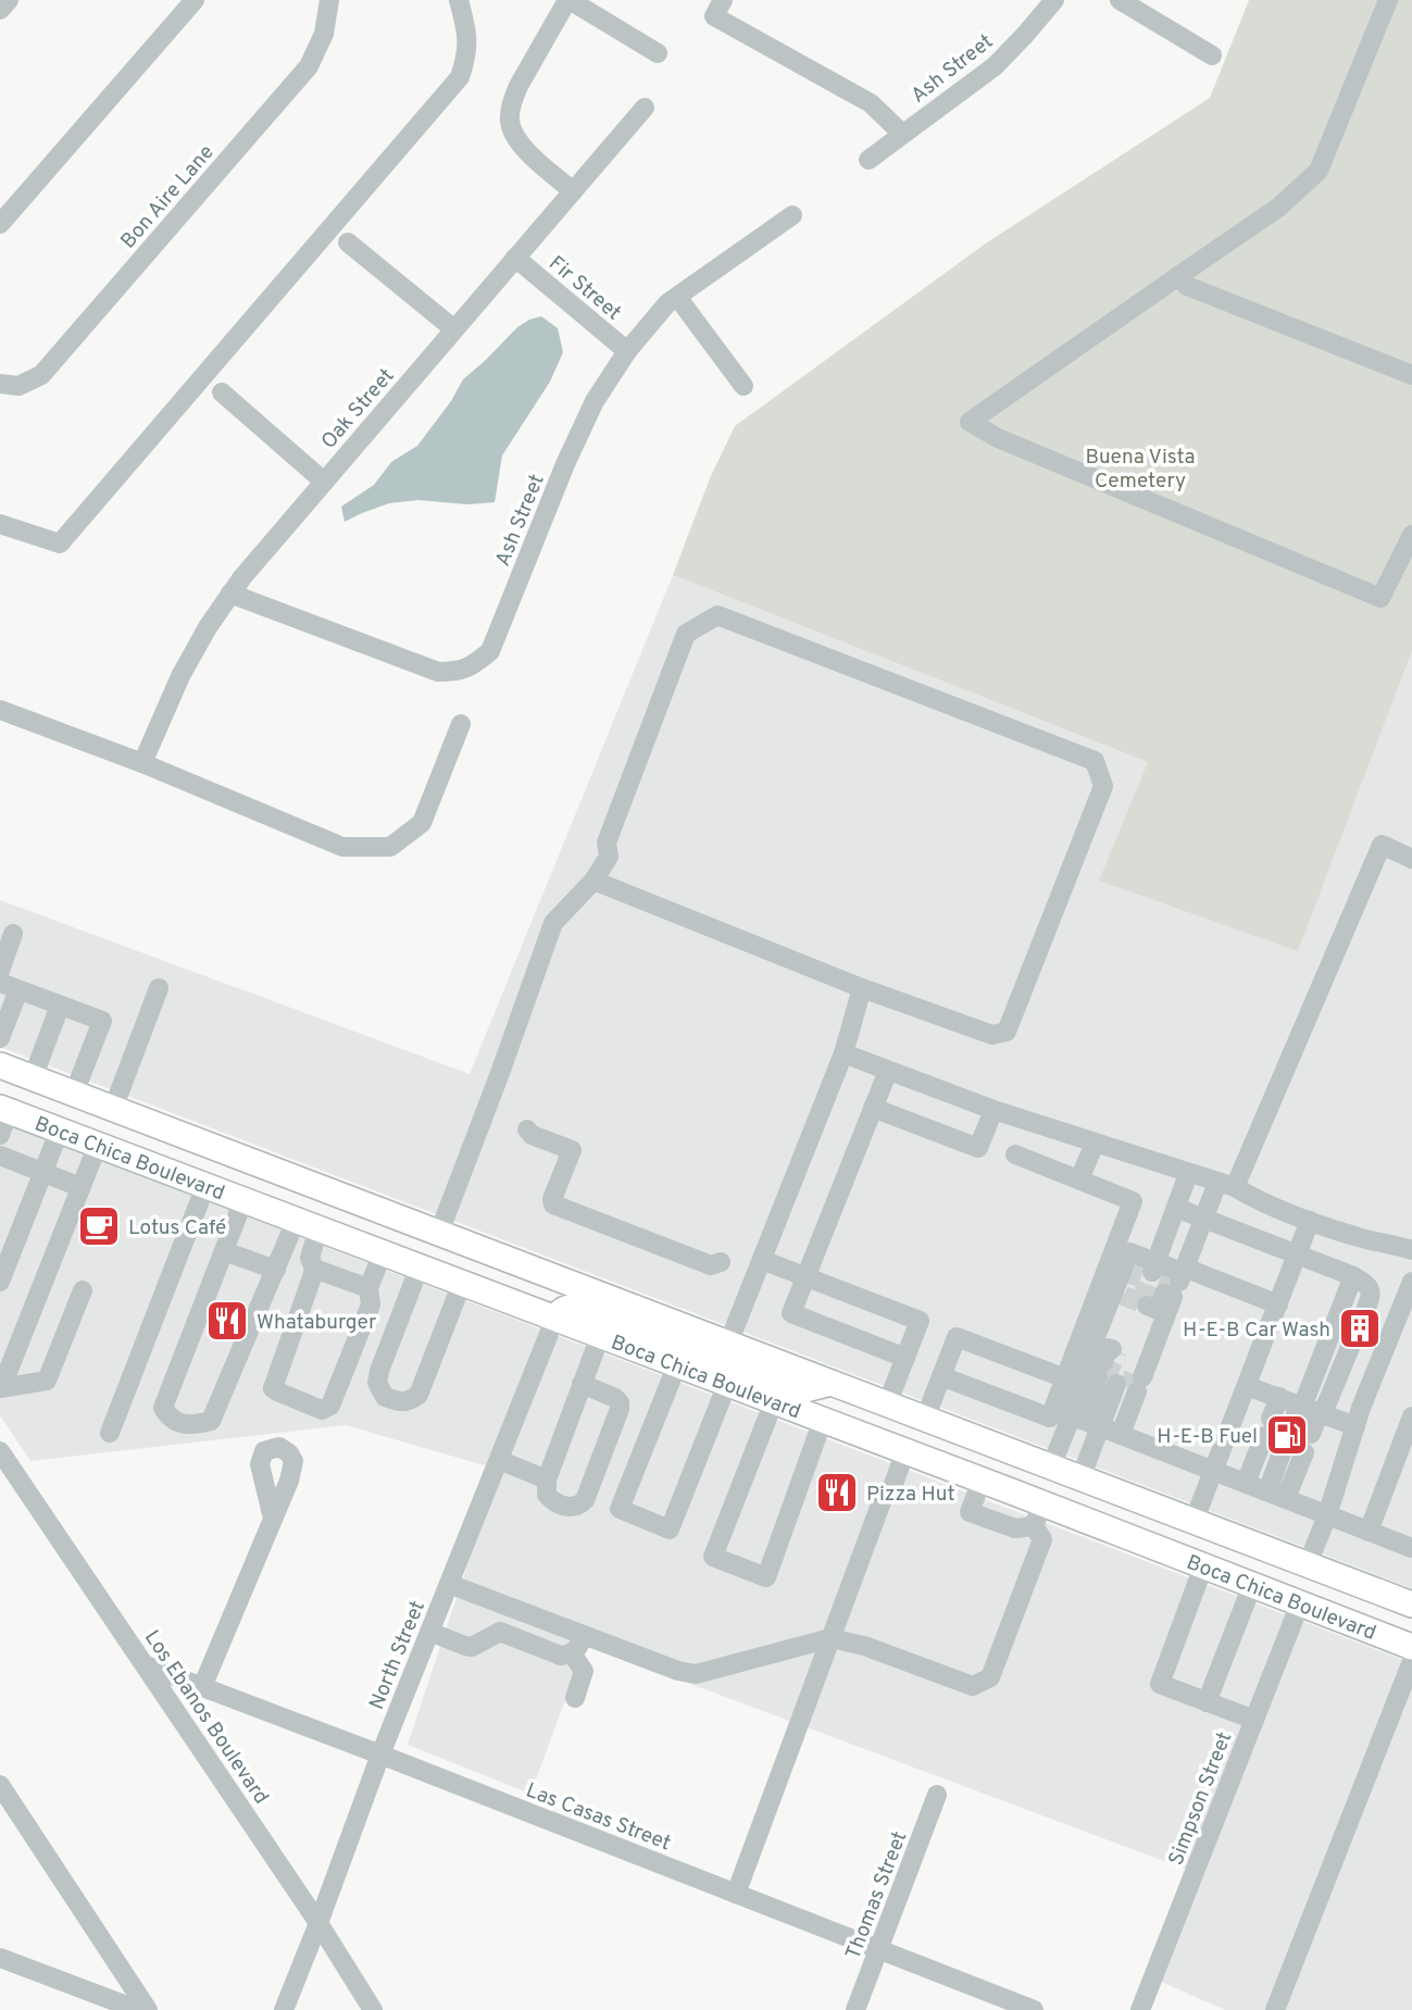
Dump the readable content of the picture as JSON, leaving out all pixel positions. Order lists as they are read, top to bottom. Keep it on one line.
{"streets":{"main road":["Boca Chica Boulevard"],"street":["Ash Street","Bon Aire Lane","Fir Street","Oak Street","North Street","Los Ebanos Boulevard","Simpson Street","Las Casas Street","Thomas Street"]},"crossings":[["Ash Street","Fir Street"],["Ash Street","Oak Street"],["Fir Street","Oak Street"],["Boca Chica Boulevard","North Street"],["Boca Chica Boulevard","Simpson Street"],["North Street","Los Ebanos Boulevard"],["North Street","Las Casas Street"],["Los Ebanos Boulevard","Las Casas Street"],["Las Casas Street","Thomas Street"]],"parks":["Buena Vista Cemetery"],"places":{"cafe":["Lotus Café"],"restaurant":["Whataburger","Pizza Hut"],"building":["H-E-B Car Wash"],"fuel station":["H-E-B Fuel"]}}
